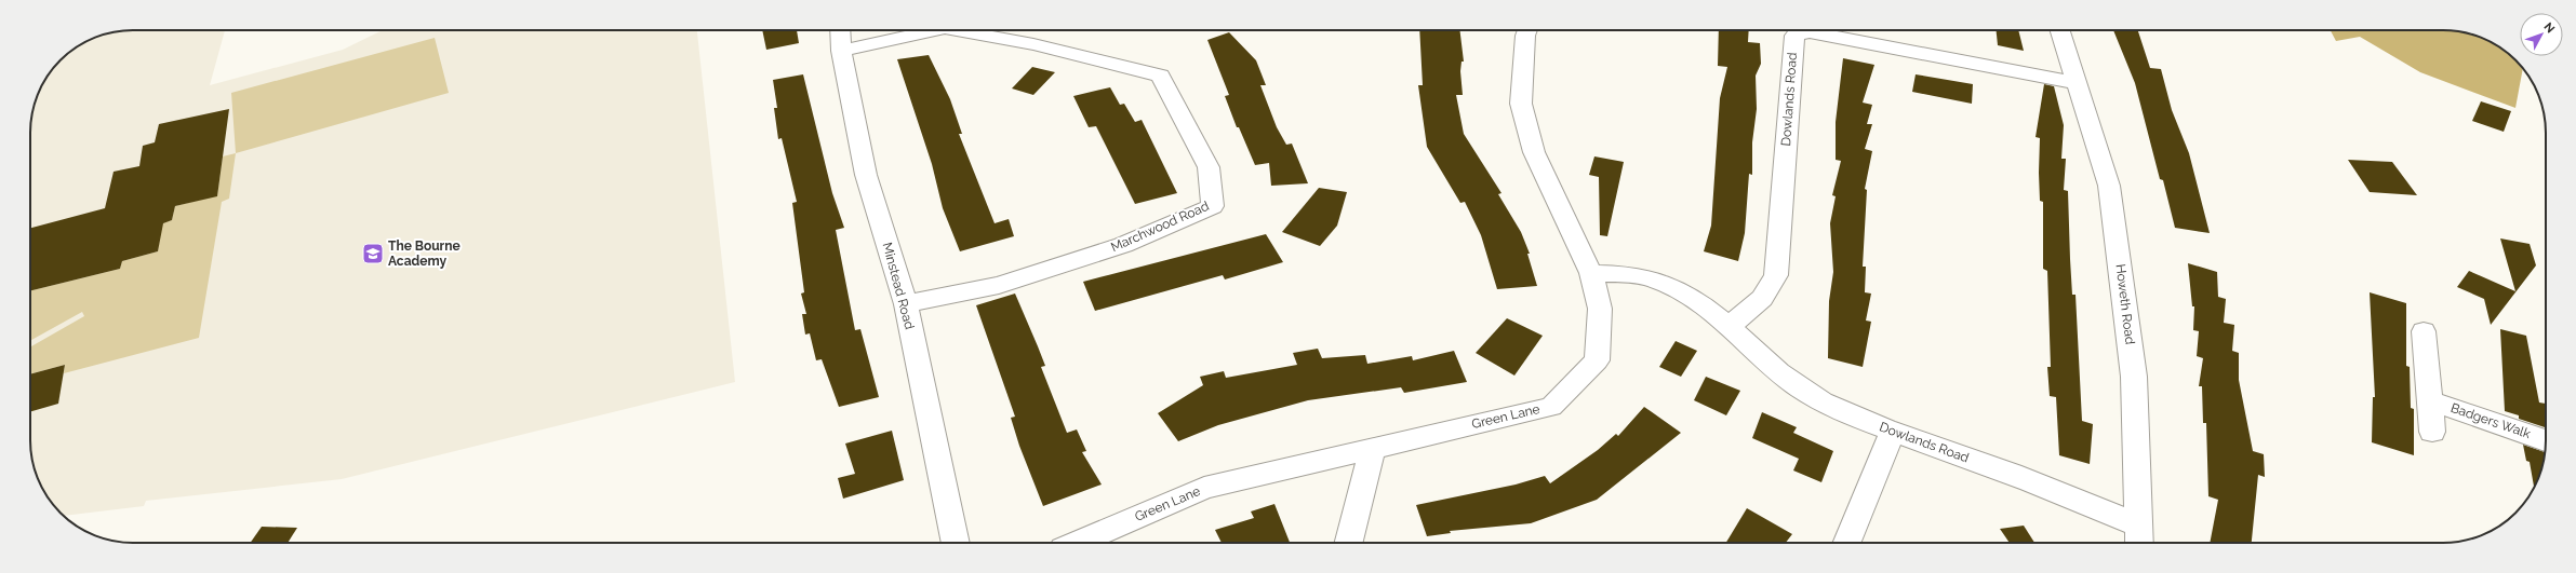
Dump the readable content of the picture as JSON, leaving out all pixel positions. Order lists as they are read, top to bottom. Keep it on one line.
{"streets":{"street":["Dowlands Road","Marchwood Road","Minstead Road","Howeth Road","Green Lane","Badgers Walk"]},"crossings":[["Dowlands Road","Howeth Road"],["Dowlands Road","Green Lane"],["Marchwood Road","Minstead Road"]],"places":{"school or university":["The Bourne Academy"]},"north":"top right"}
